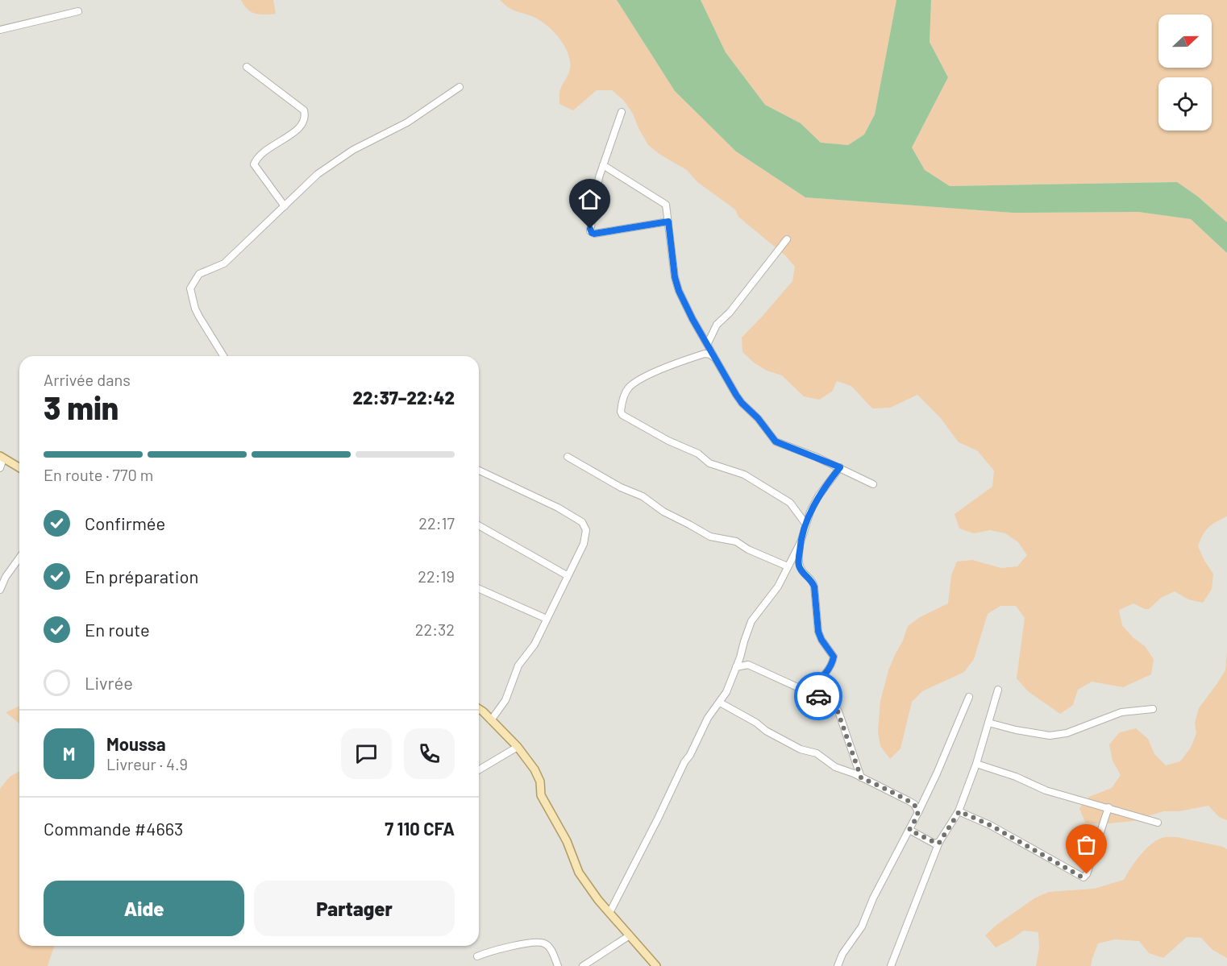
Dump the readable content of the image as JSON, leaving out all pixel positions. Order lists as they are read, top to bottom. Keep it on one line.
{"north":"right","page":{"heading":["3 min","Arrivée dans","22:37–22:42"],"panel":["Moussa","Livreur · 4.9","Commande #4663","7 110 CFA"],"bar":"En route · 770 m","list":[["Confirmée","22:17"],["En préparation","22:19"],["En route","22:32"],"Livrée"],"round":"M","buttons":["Aide","Partager"]}}
